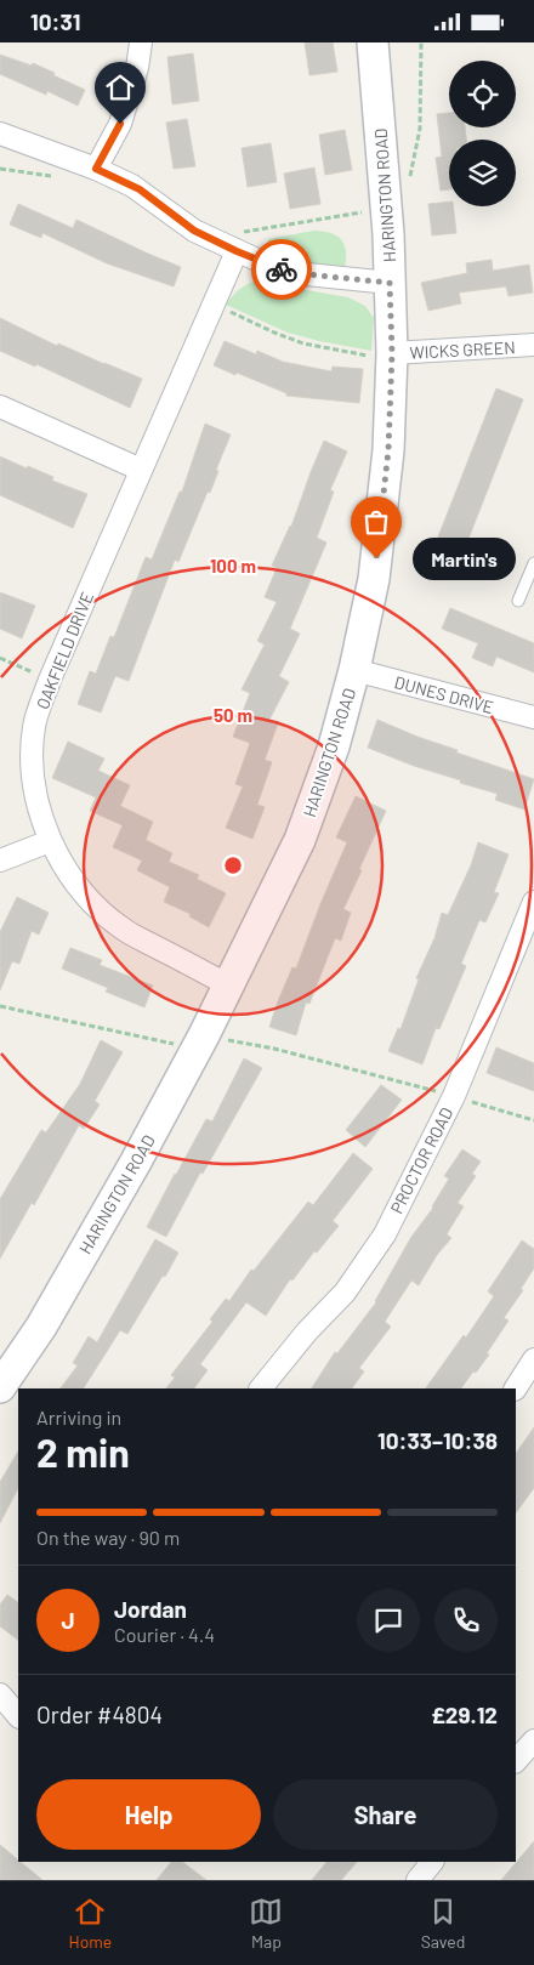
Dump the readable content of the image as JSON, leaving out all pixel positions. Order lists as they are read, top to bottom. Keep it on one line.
{"streets":{"street":["HARINGTON ROAD","WICKS GREEN","OAKFIELD DRIVE","DUNES DRIVE","PROCTOR ROAD"]},"crossings":[["HARINGTON ROAD","WICKS GREEN"],["HARINGTON ROAD","OAKFIELD DRIVE"],["HARINGTON ROAD","DUNES DRIVE"]],"places":["Martin's"],"page":{"status":"10:31","bubble":"Martin's","heading":["2 min","Arriving in","10:33–10:38"],"panel":["Jordan","Courier · 4.4","Order #4804","£29.12"],"bar":"On the way · 90 m","round":"J","buttons":["Help","Share"],"tabs":["Home","Map","Saved"]},"rings":["100 m","50 m"]}
